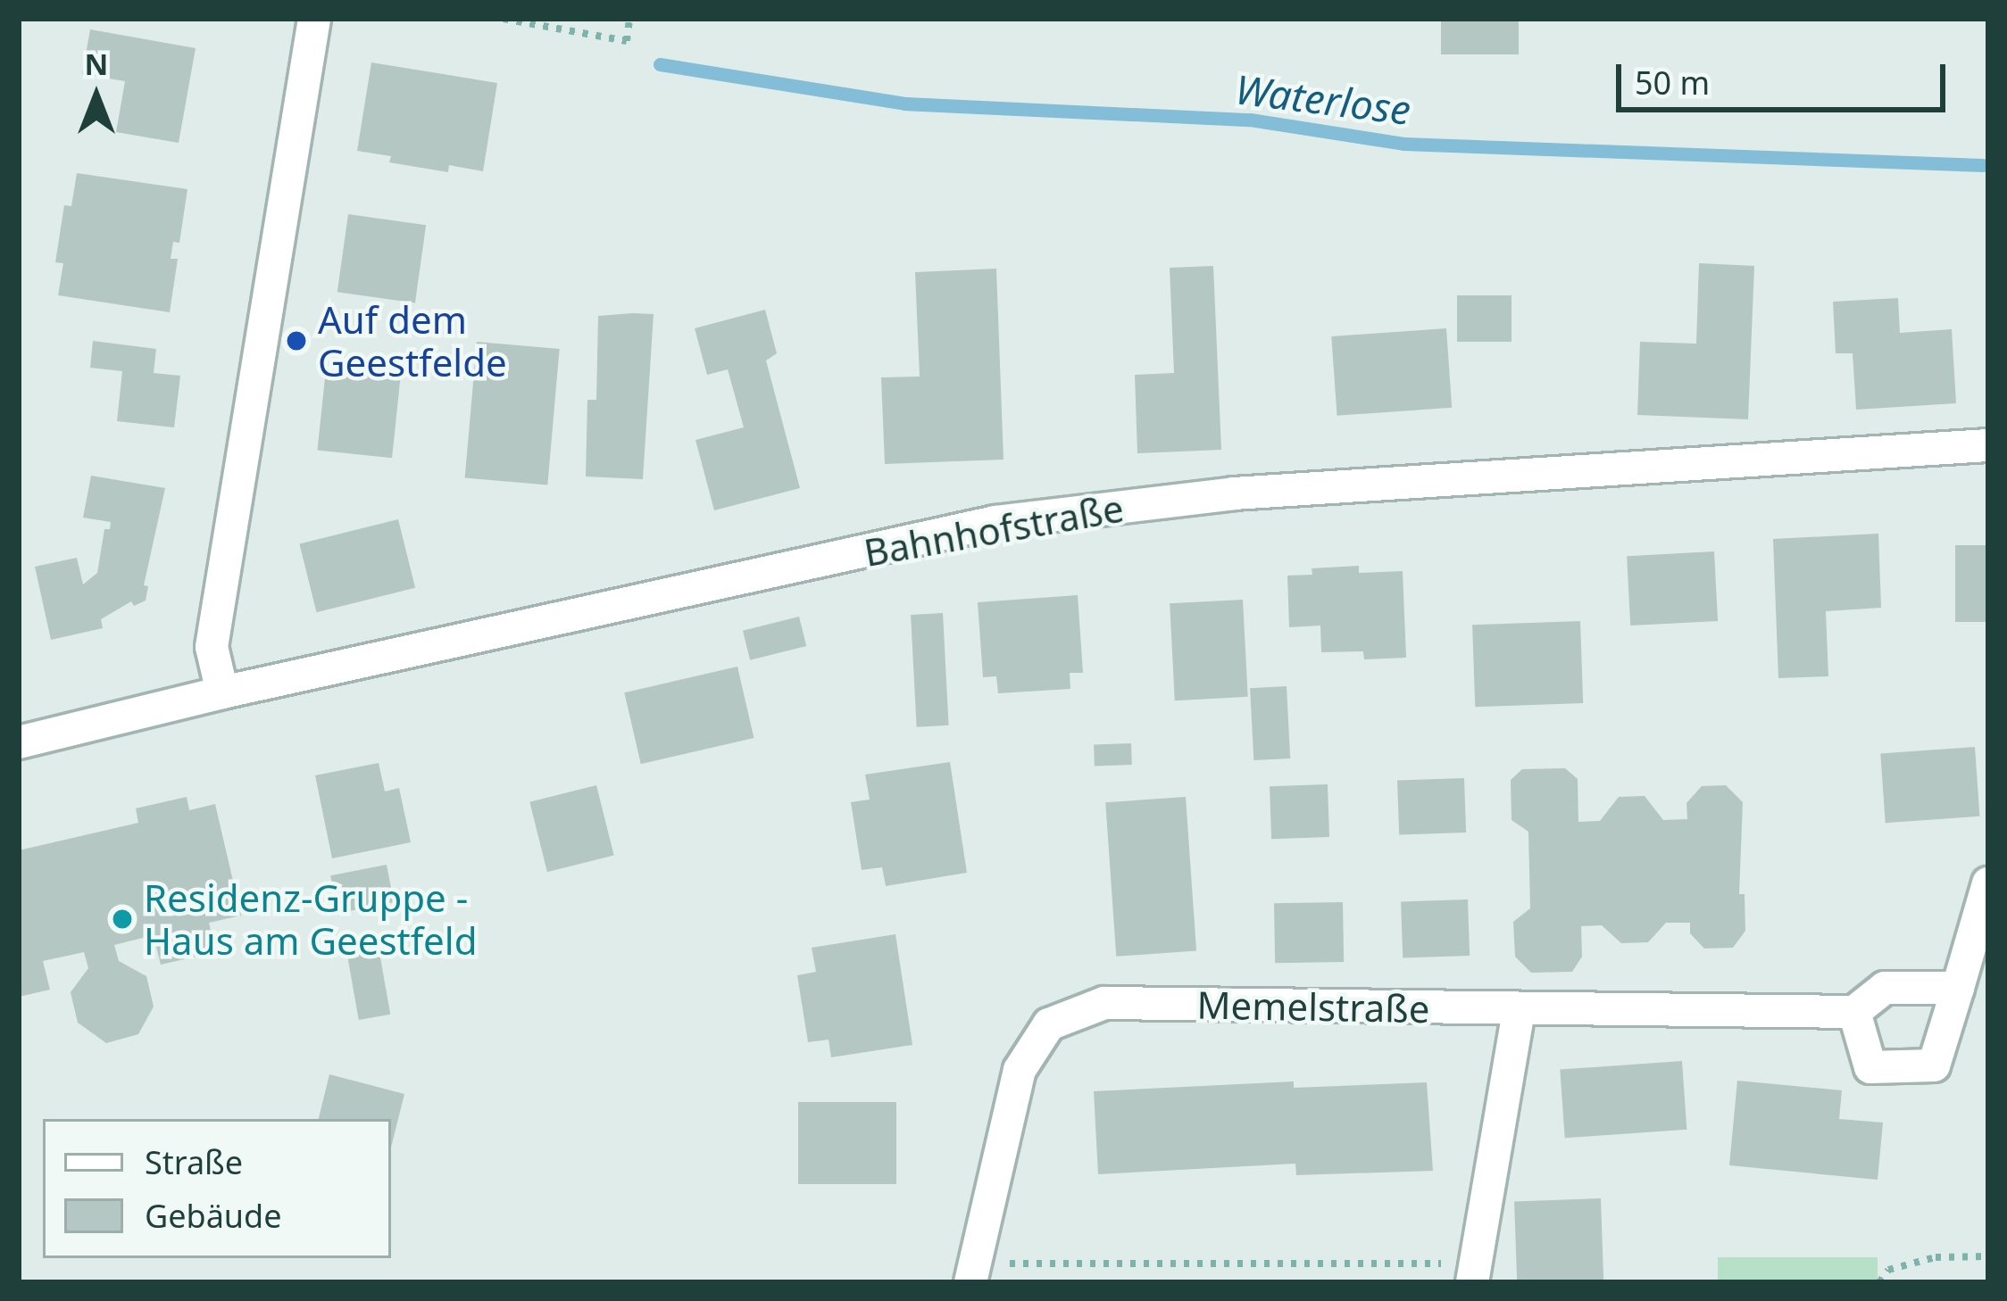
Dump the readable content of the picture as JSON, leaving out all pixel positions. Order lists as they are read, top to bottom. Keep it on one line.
{"streets":{"street":["Bahnhofstraße","Memelstraße"]},"water":["Waterlose"],"places":["Auf dem Geestfelde","Residenz-Gruppe - Haus am Geestfeld"],"legend":["Straße","Gebäude"],"scale_bar":"50 m","north":"top"}
